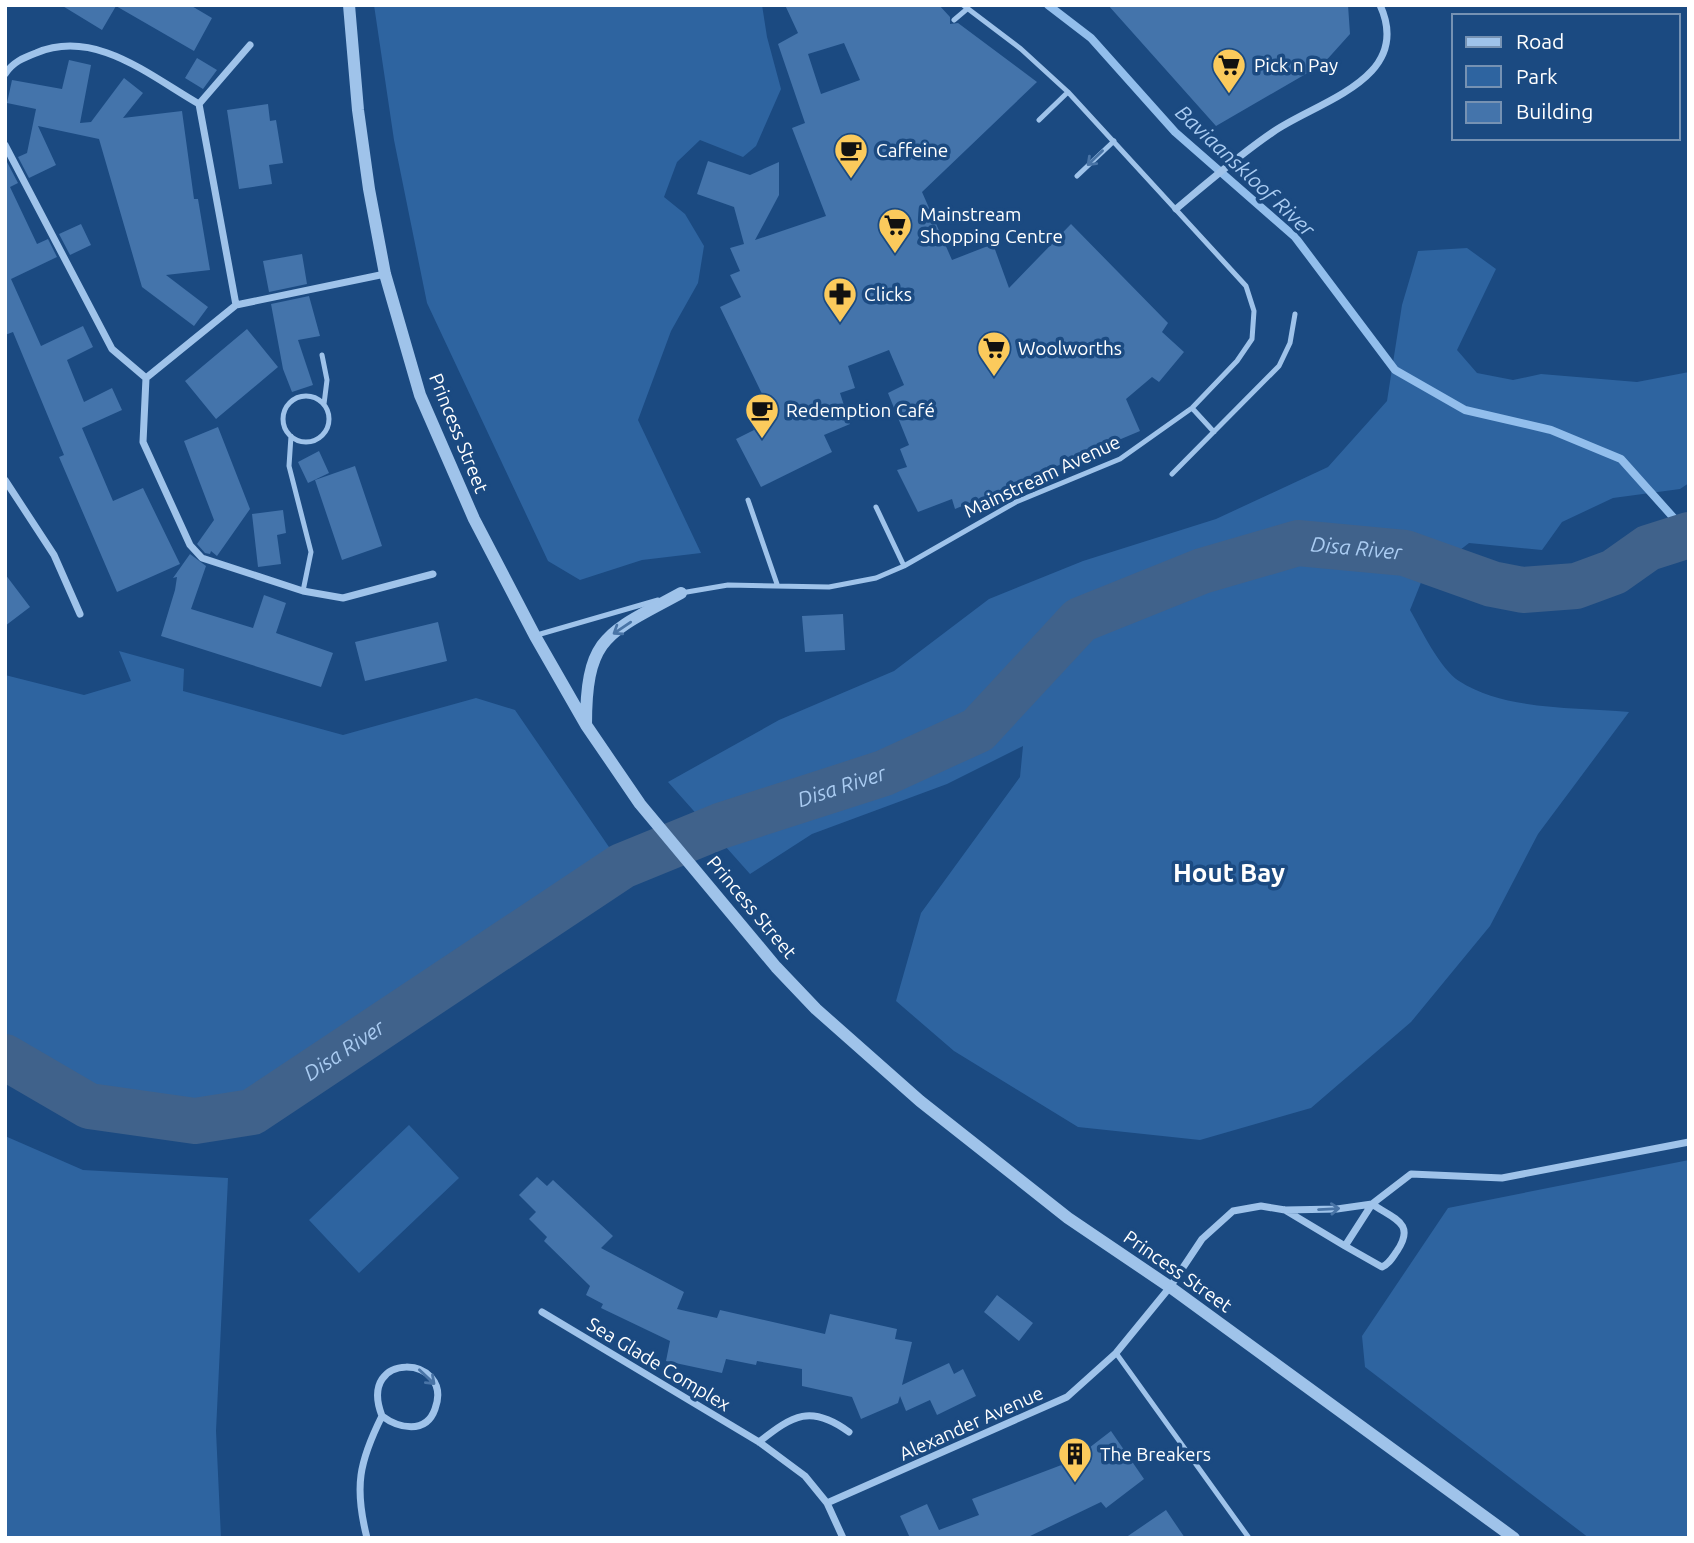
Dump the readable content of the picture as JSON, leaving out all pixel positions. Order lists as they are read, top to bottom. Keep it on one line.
{"streets":{"street":["Princess Street","Sea Glade Complex","Alexander Avenue"],"lane":["Mainstream Avenue"]},"crossings":[["Princess Street","Mainstream Avenue"],["Princess Street","Alexander Avenue"],["Sea Glade Complex","Alexander Avenue"]],"districts":["Hout Bay"],"water":["Baviaanskloof River","Disa River"],"places":{"supermarket":["Pick n Pay","Mainstream Shopping Centre","Woolworths"],"cafe":["Caffeine","Redemption Café"],"pharmacy":["Clicks"],"building":["The Breakers"]},"legend":["Road","Park","Building"]}
